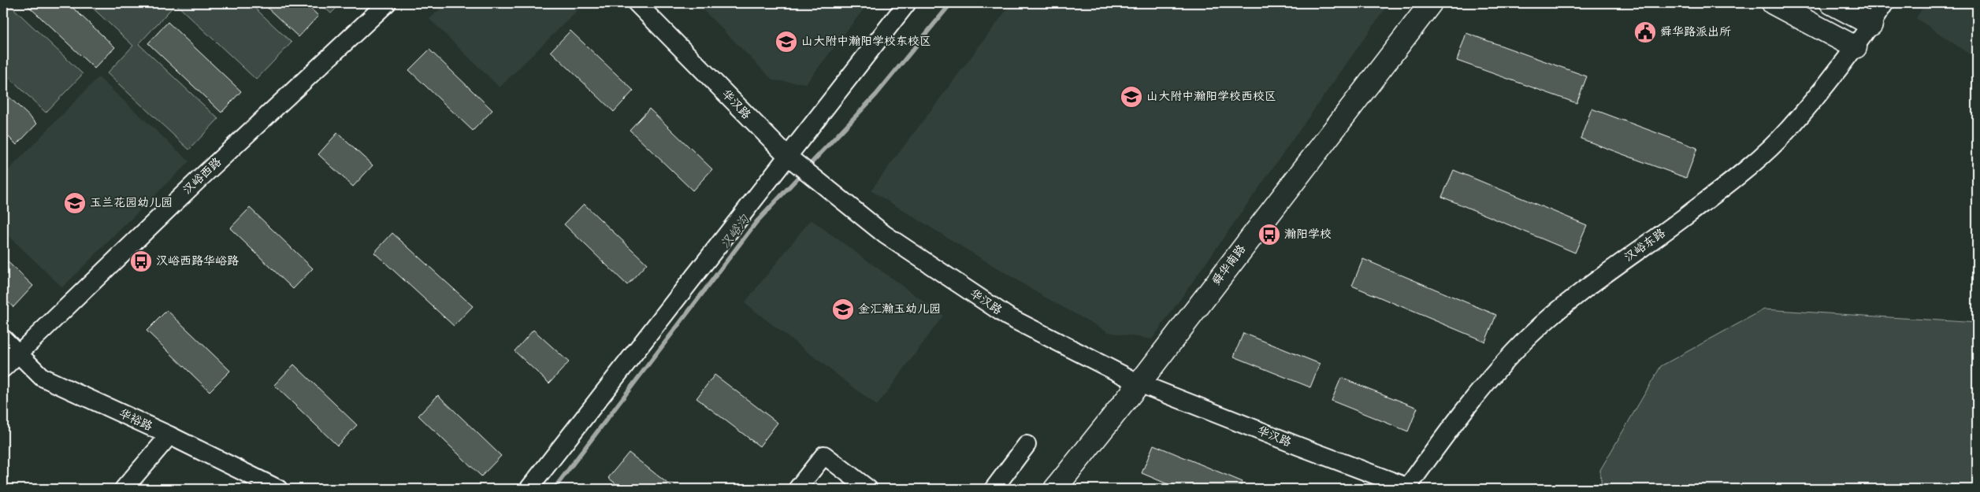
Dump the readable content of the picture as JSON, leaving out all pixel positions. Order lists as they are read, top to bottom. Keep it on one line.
{"streets":{"main road":["舜华南路"],"street":["华汉路","汉峪西路","汉峪东路","华裕路"]},"crossings":[["华汉路","汉峪东路"],["华汉路","舜华南路"],["汉峪西路","华裕路"]],"water":["汉峪沟"],"places":{"public building":["舜华路派出所"],"school or university":["山大附中瀚阳学校东校区","山大附中瀚阳学校西校区","玉兰花园幼儿园","金汇瀚玉幼儿园"],"bus stop":["瀚阳学校","汉峪西路华峪路"]}}
